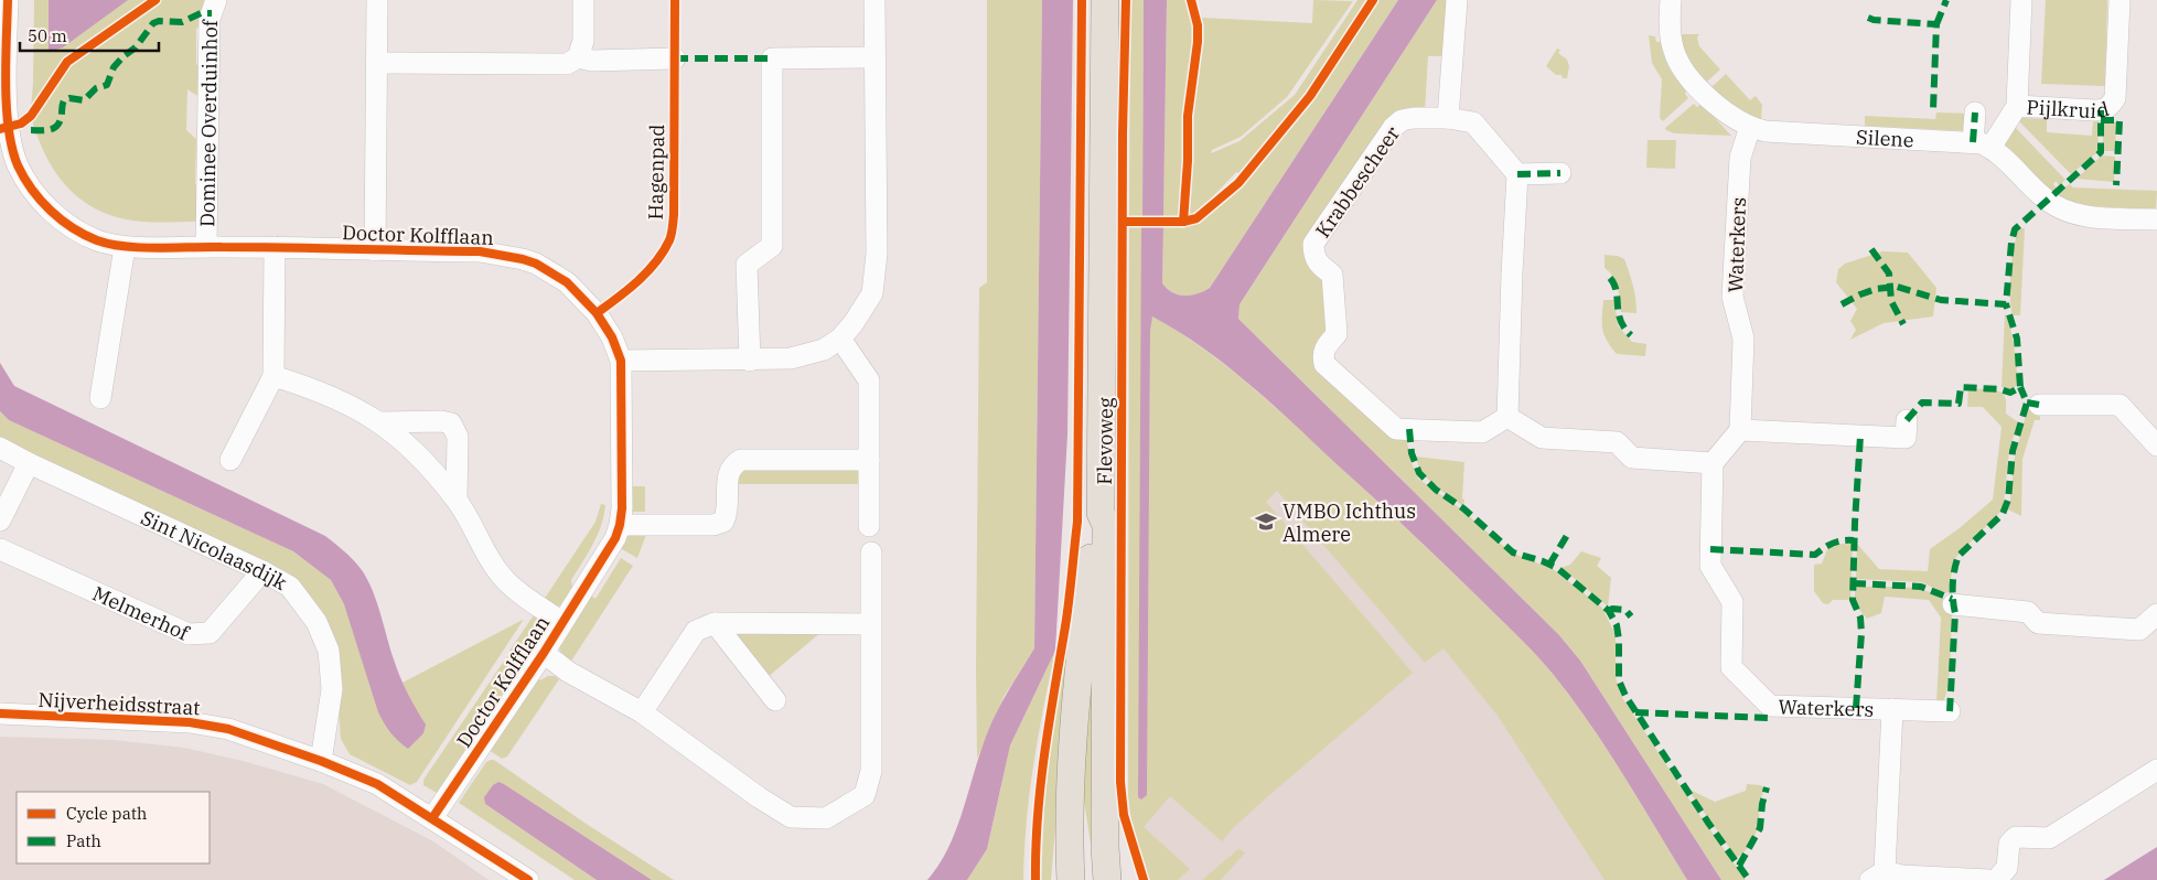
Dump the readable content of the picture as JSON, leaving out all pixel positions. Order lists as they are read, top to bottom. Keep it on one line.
{"streets":{"main road":["Flevoweg"],"street":["Pijlkruid","Dominee Overduinhof","Silene","Krabbescheer","Doctor Kolfflaan","Waterkers","Sint Nicolaasdijk","Melmerhof","Nijverheidsstraat"],"cycle path":["Hagenpad"]},"crossings":[["Pijlkruid","Silene"],["Dominee Overduinhof","Doctor Kolfflaan"],["Silene","Waterkers"],["Doctor Kolfflaan","Nijverheidsstraat"],["Sint Nicolaasdijk","Melmerhof"],["Sint Nicolaasdijk","Nijverheidsstraat"]],"places":{"school or university":["VMBO Ichthus Almere"]},"legend":["Cycle path","Path"],"scale_bar":"50 m"}
